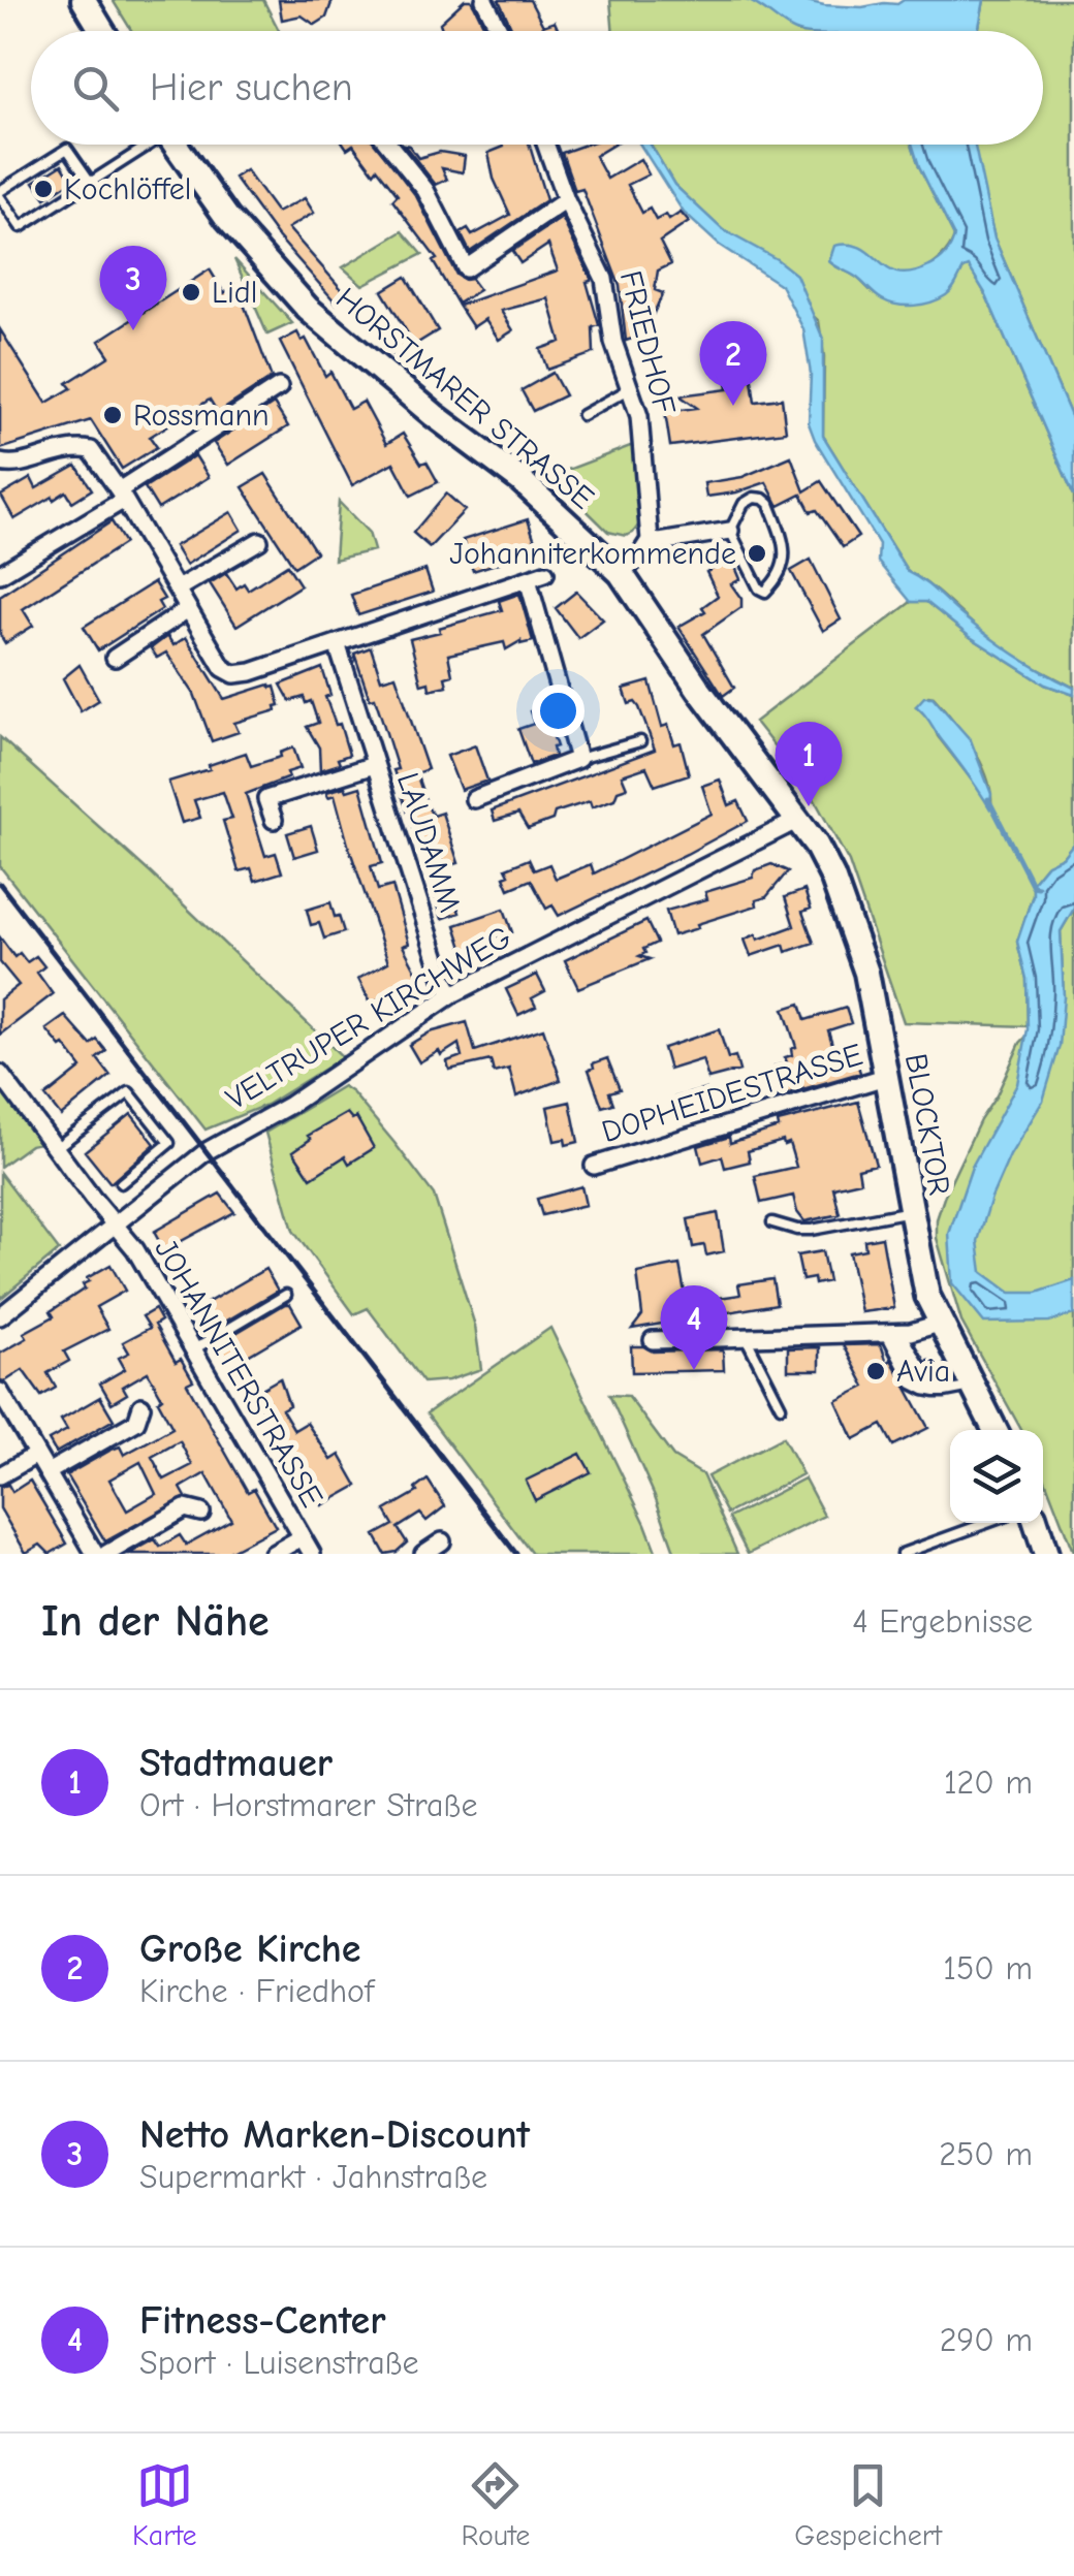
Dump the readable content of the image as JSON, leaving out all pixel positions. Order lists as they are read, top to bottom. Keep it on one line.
{"streets":{"main road":["HORSTMARER STRASSE","BLOCKTOR"],"street":["FRIEDHOF","LAUDAMM","VELTRUPER KIRCHWEG","DOPHEIDESTRASSE","JOHANNITERSTRASSE"]},"crossings":[["HORSTMARER STRASSE","VELTRUPER KIRCHWEG"],["HORSTMARER STRASSE","BLOCKTOR"],["LAUDAMM","VELTRUPER KIRCHWEG"],["VELTRUPER KIRCHWEG","BLOCKTOR"],["VELTRUPER KIRCHWEG","JOHANNITERSTRASSE"],["DOPHEIDESTRASSE","BLOCKTOR"]],"places":["Kochlöffel","Lidl","Rossmann","Johanniterkommende","Avia"],"page":{"search":"Hier suchen","pins":["3","2","1","4"],"heading":["In der Nähe","4 Ergebnisse"],"list":[{"mark":"1","name":"Stadtmauer","note":"Ort · Horstmarer Straße","value":"120 m"},{"mark":"2","name":"Große Kirche","note":"Kirche · Friedhof","value":"150 m"},{"mark":"3","name":"Netto Marken-Discount","note":"Supermarkt · Jahnstraße","value":"250 m"},{"mark":"4","name":"Fitness-Center","note":"Sport · Luisenstraße","value":"290 m"}],"nav":["Karte","Route","Gespeichert"]}}
